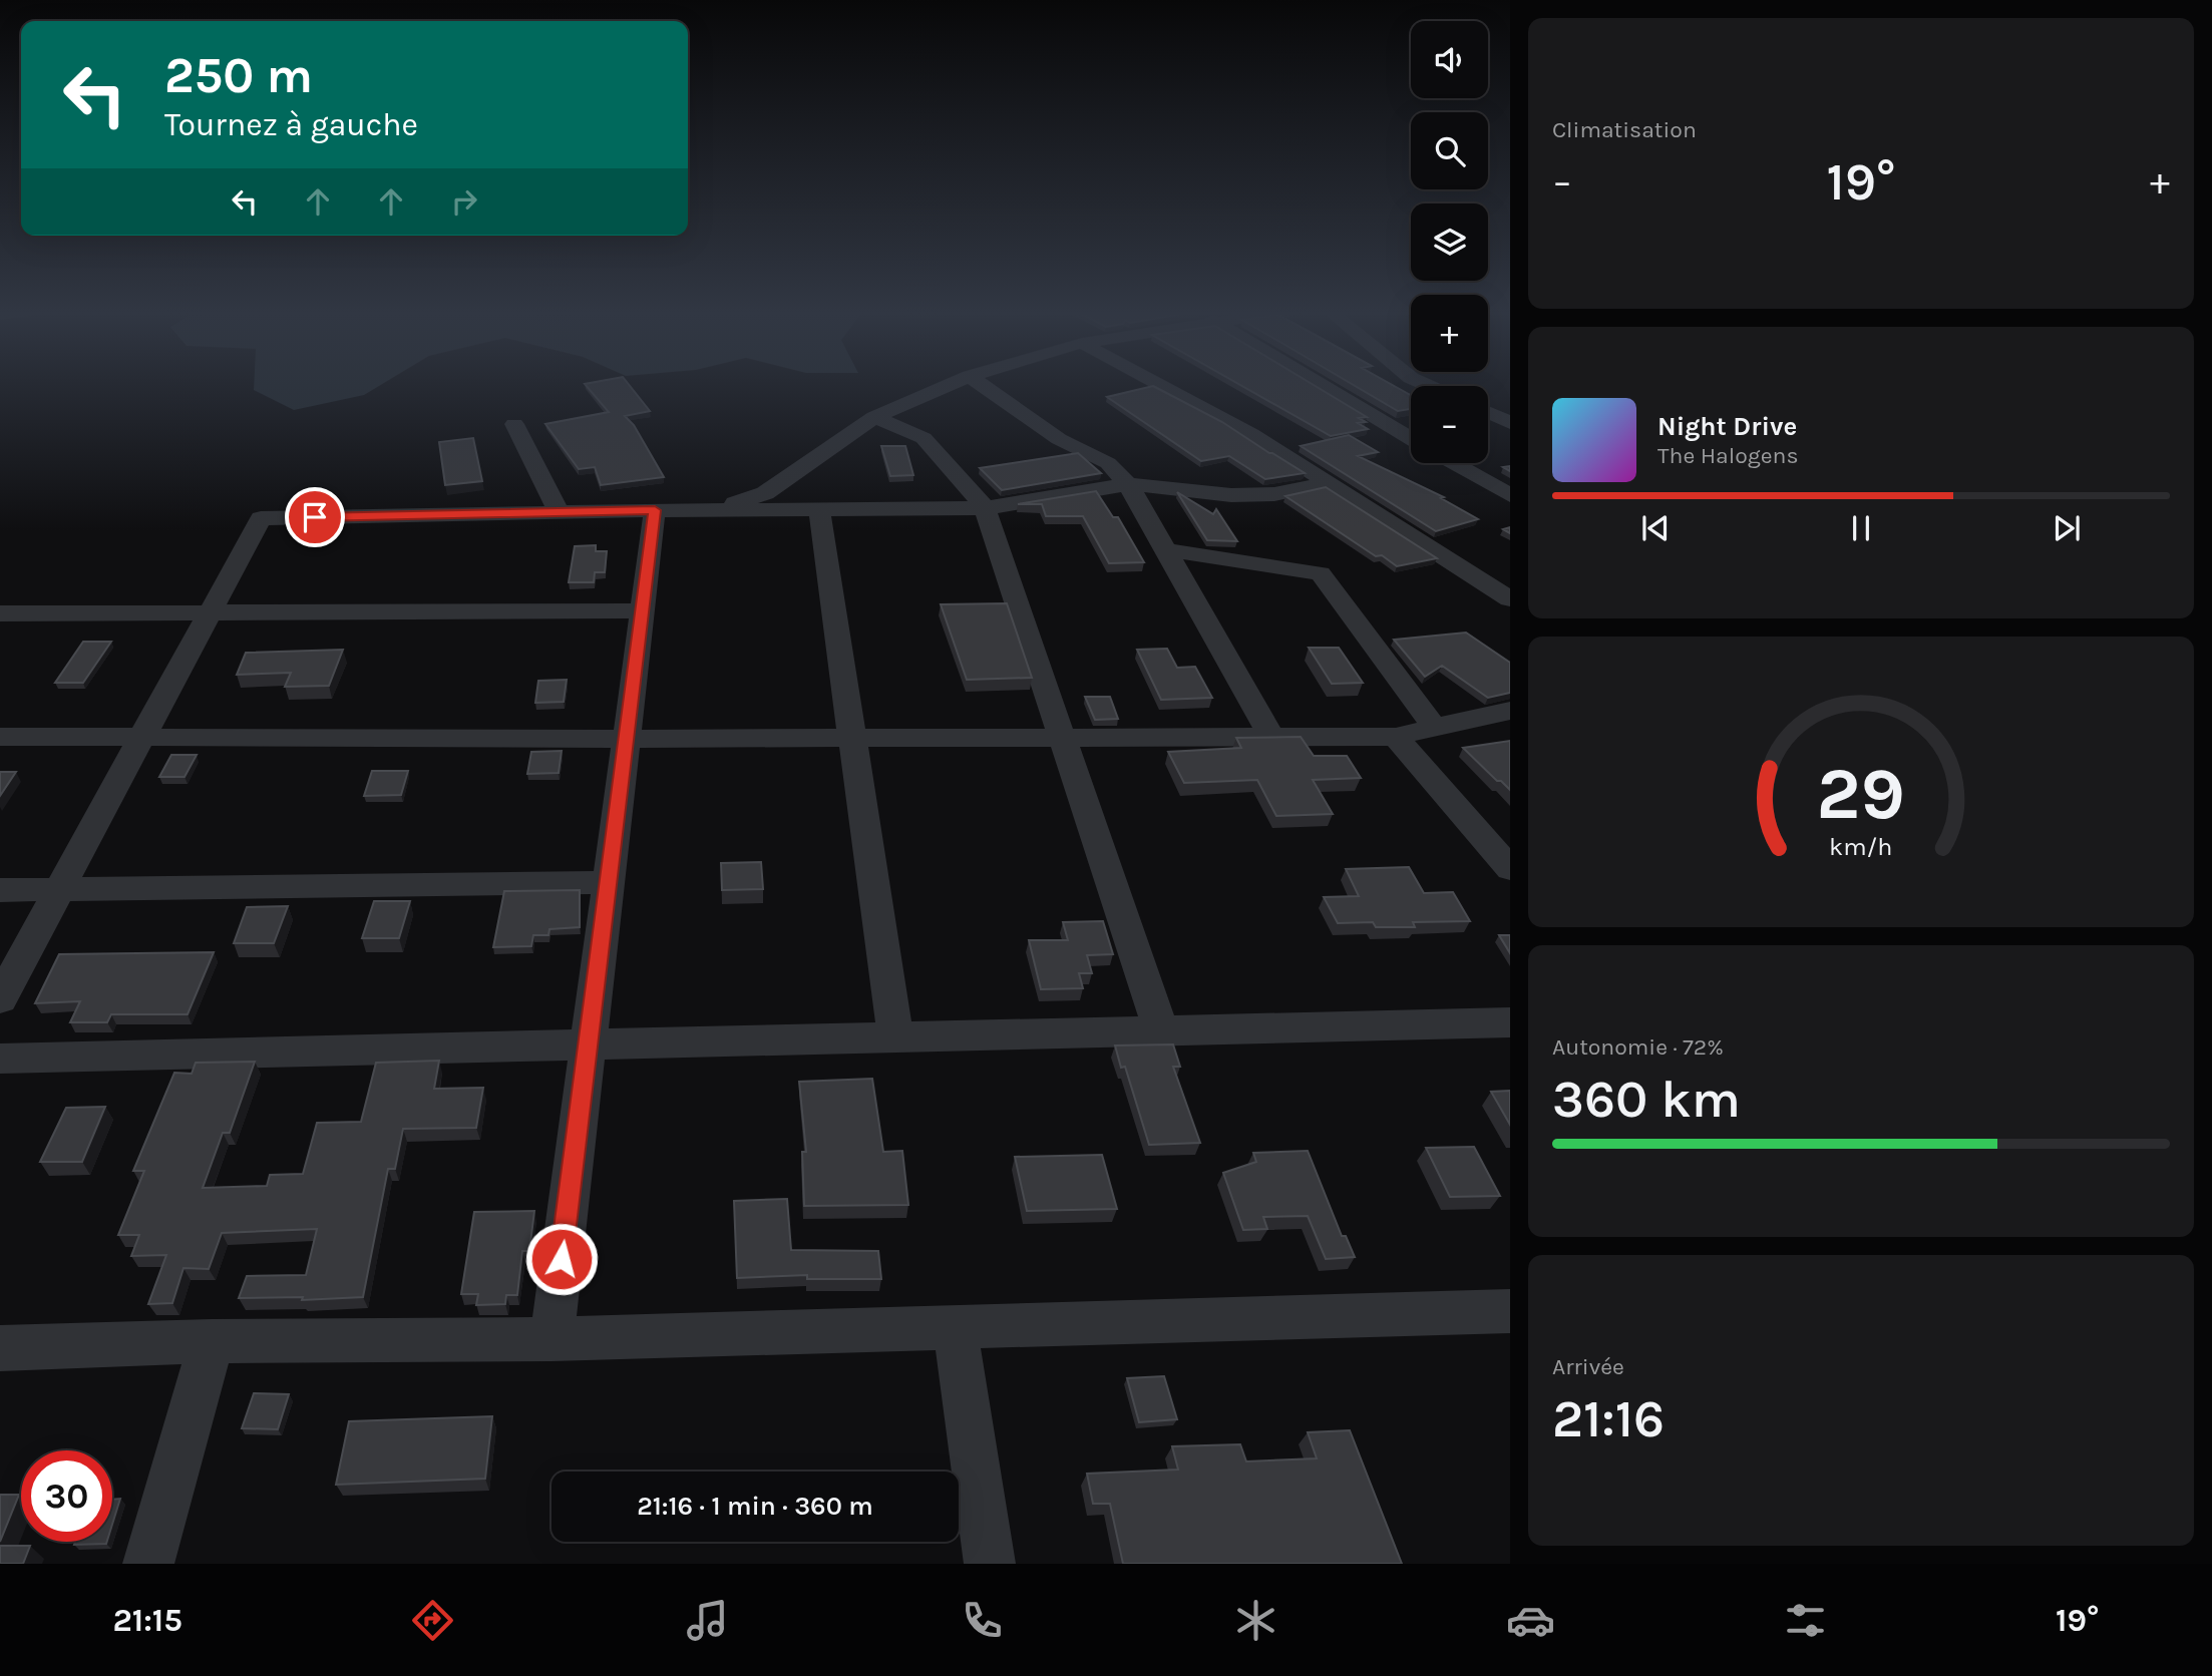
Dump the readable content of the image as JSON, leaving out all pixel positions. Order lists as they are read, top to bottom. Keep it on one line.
{"page":{"tile":["Climatisation",["Autonomie · 72%","360 km"],["Arrivée","21:16"]],"map_buttons":["+","−"],"turn":["250 m","Tournez à gauche"],"heat":["−","19°","+"],"song":["Night Drive","The Halogens"],"limit":"30","trip":"21:16 · 1 min · 360 m","tabs":["21:15","19°"],"gauge":["29","km/h"]}}
